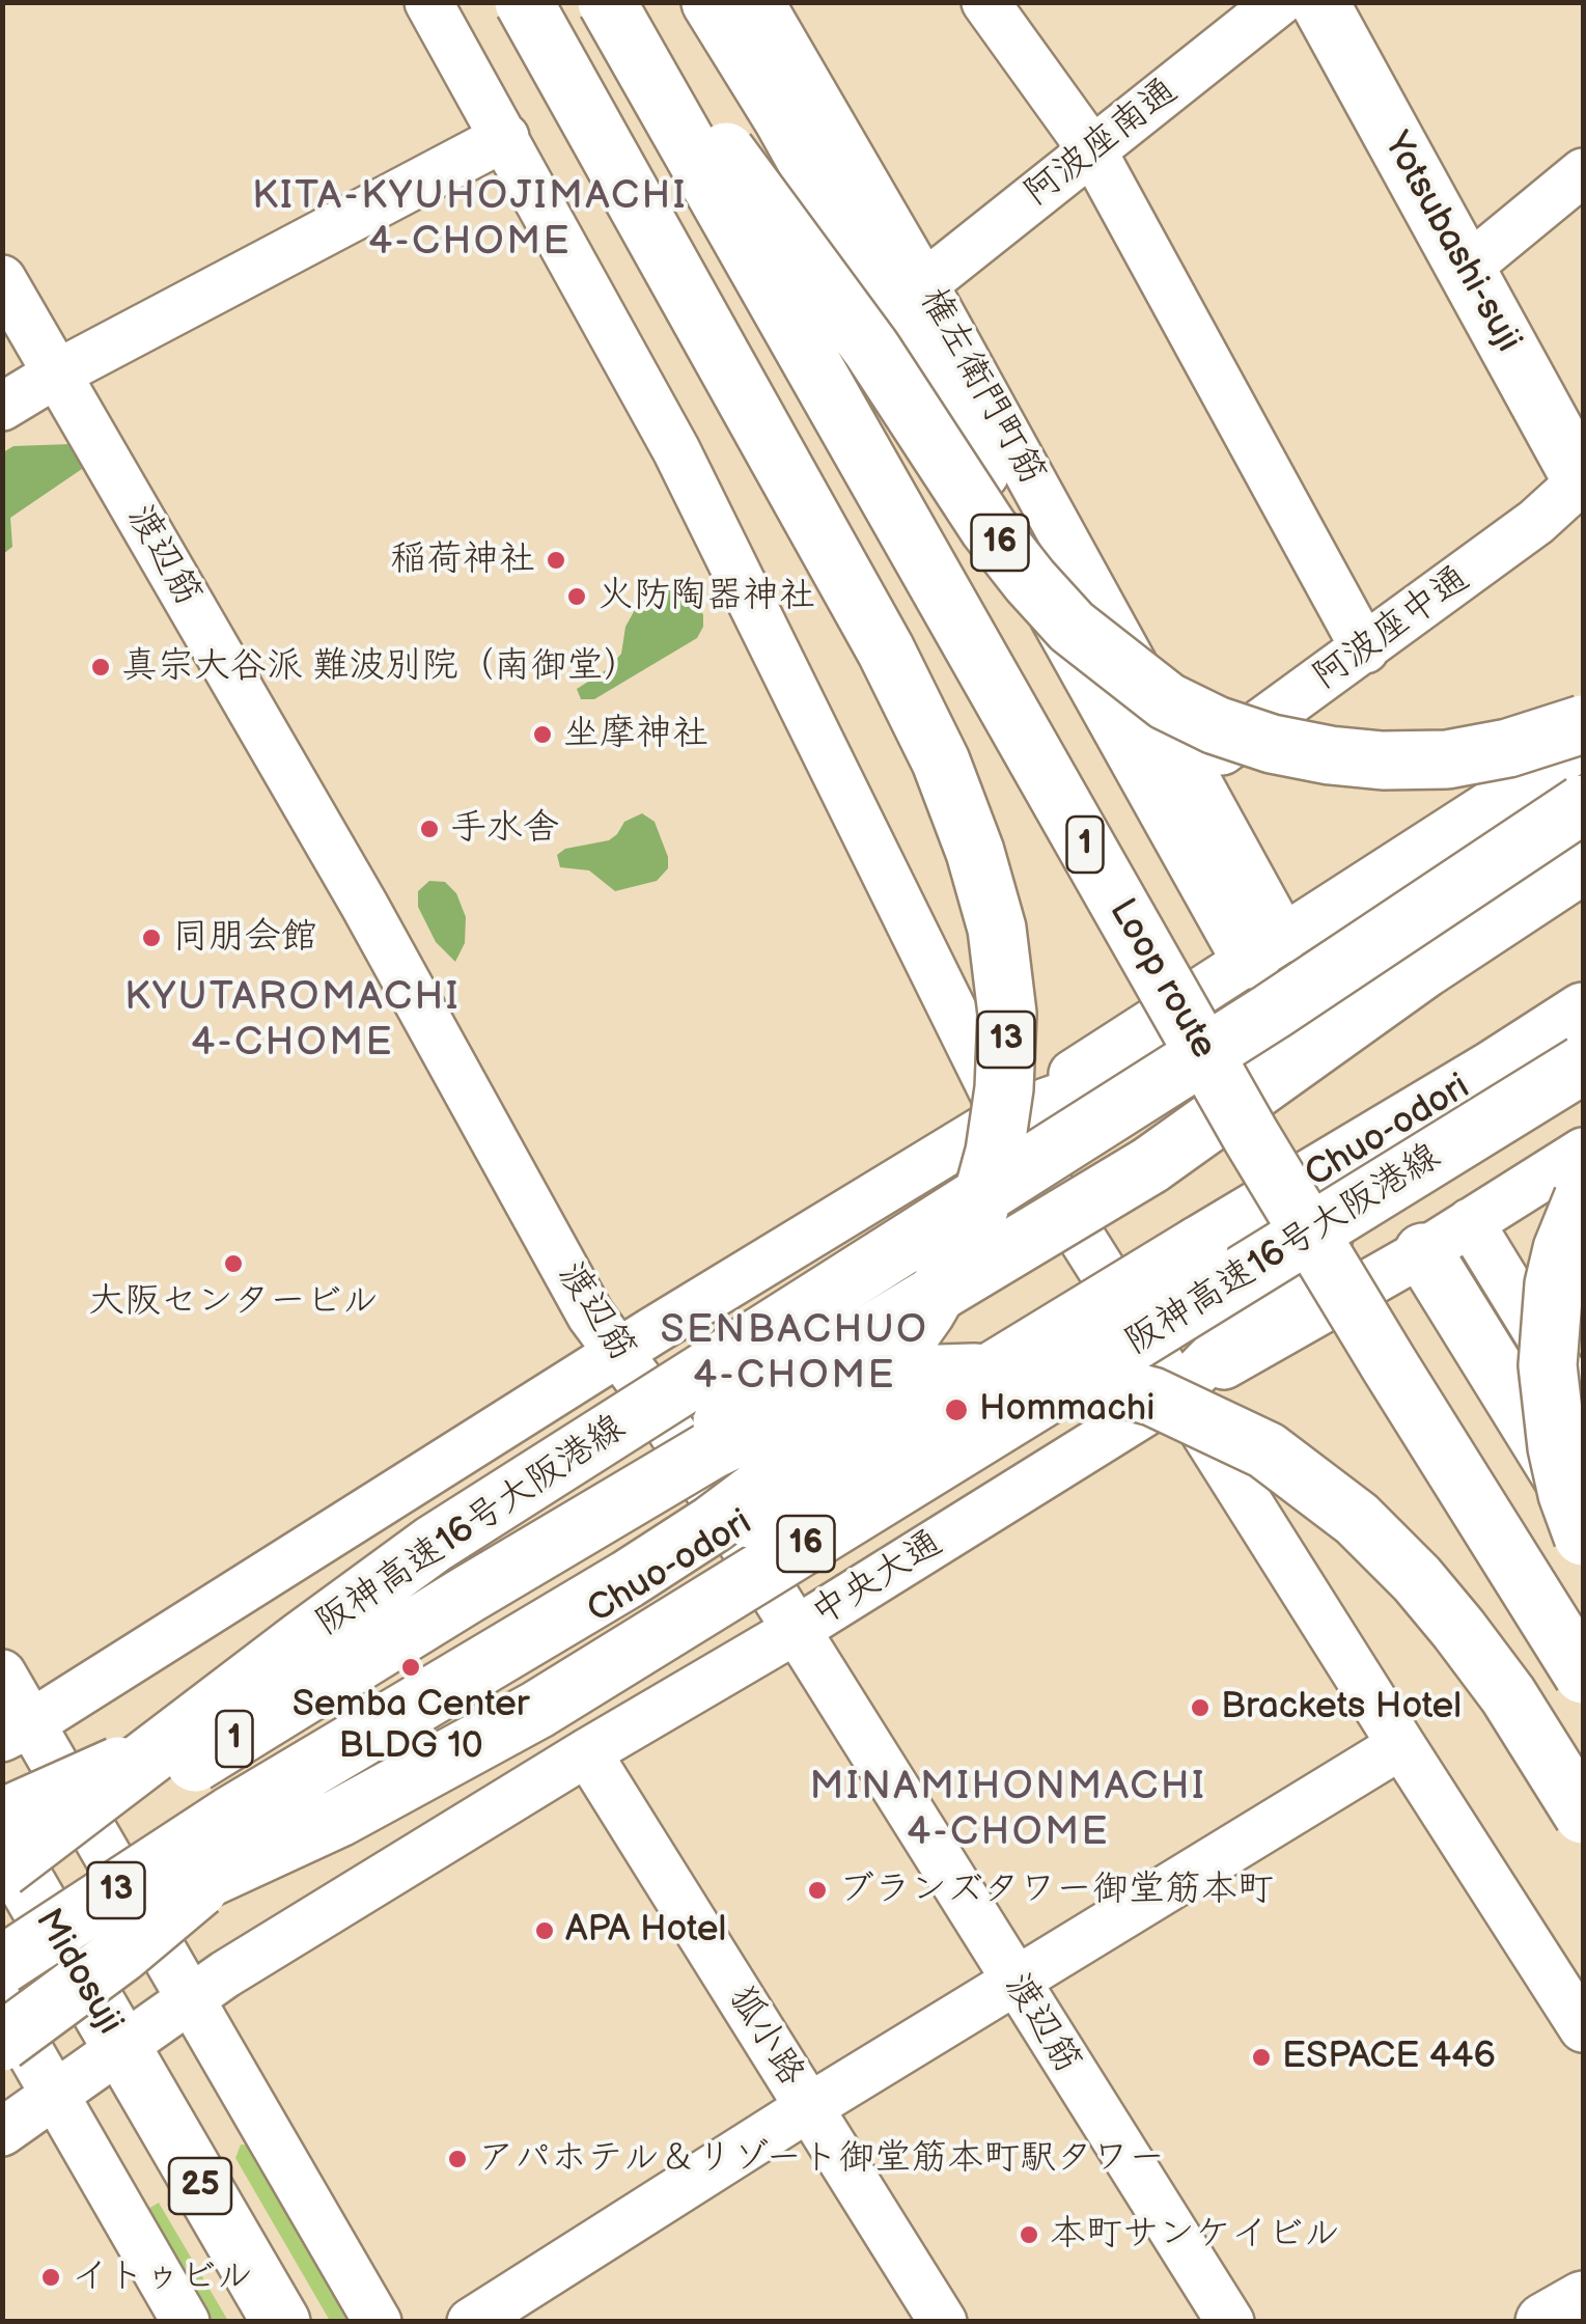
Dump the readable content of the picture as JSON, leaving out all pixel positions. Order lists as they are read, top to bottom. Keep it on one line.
{"streets":{"main road":["Yotsubashi-suji","16","1","Loop route","13","Chuo-odori","阪神高速16号大阪港線","Midosuji","25"],"street":["阿波座南通","権左衛門町筋","渡辺筋","阿波座中通","中央大通","狐小路"]},"crossings":[["阿波座南通","権左衛門町筋"],["Yotsubashi-suji","阿波座中通"],["権左衛門町筋","阿波座中通"],["渡辺筋","中央大通"],["1","阪神高速16号大阪港線"],["1","Midosuji"],["Chuo-odori","阪神高速16号大阪港線"],["Chuo-odori","中央大通"],["阪神高速16号大阪港線","Midosuji"],["中央大通","Midosuji"],["中央大通","狐小路"],["中央大通","25"],["Midosuji","25"]],"districts":["KITA-KYUHOJIMACHI 4-CHOME","KYUTAROMACHI 4-CHOME","SENBACHUO 4-CHOME","MINAMIHONMACHI 4-CHOME"],"places":["稲荷神社","火防陶器神社","真宗大谷派 難波別院（南御堂）","坐摩神社","手水舎","同朋会館","大阪センタービル","Hommachi","Semba Center BLDG 10","Brackets Hotel","ブランズタワー御堂筋本町","APA Hotel","ESPACE 446","アパホテル＆リゾート御堂筋本町駅タワー","本町サンケイビル","イトゥビル"]}
